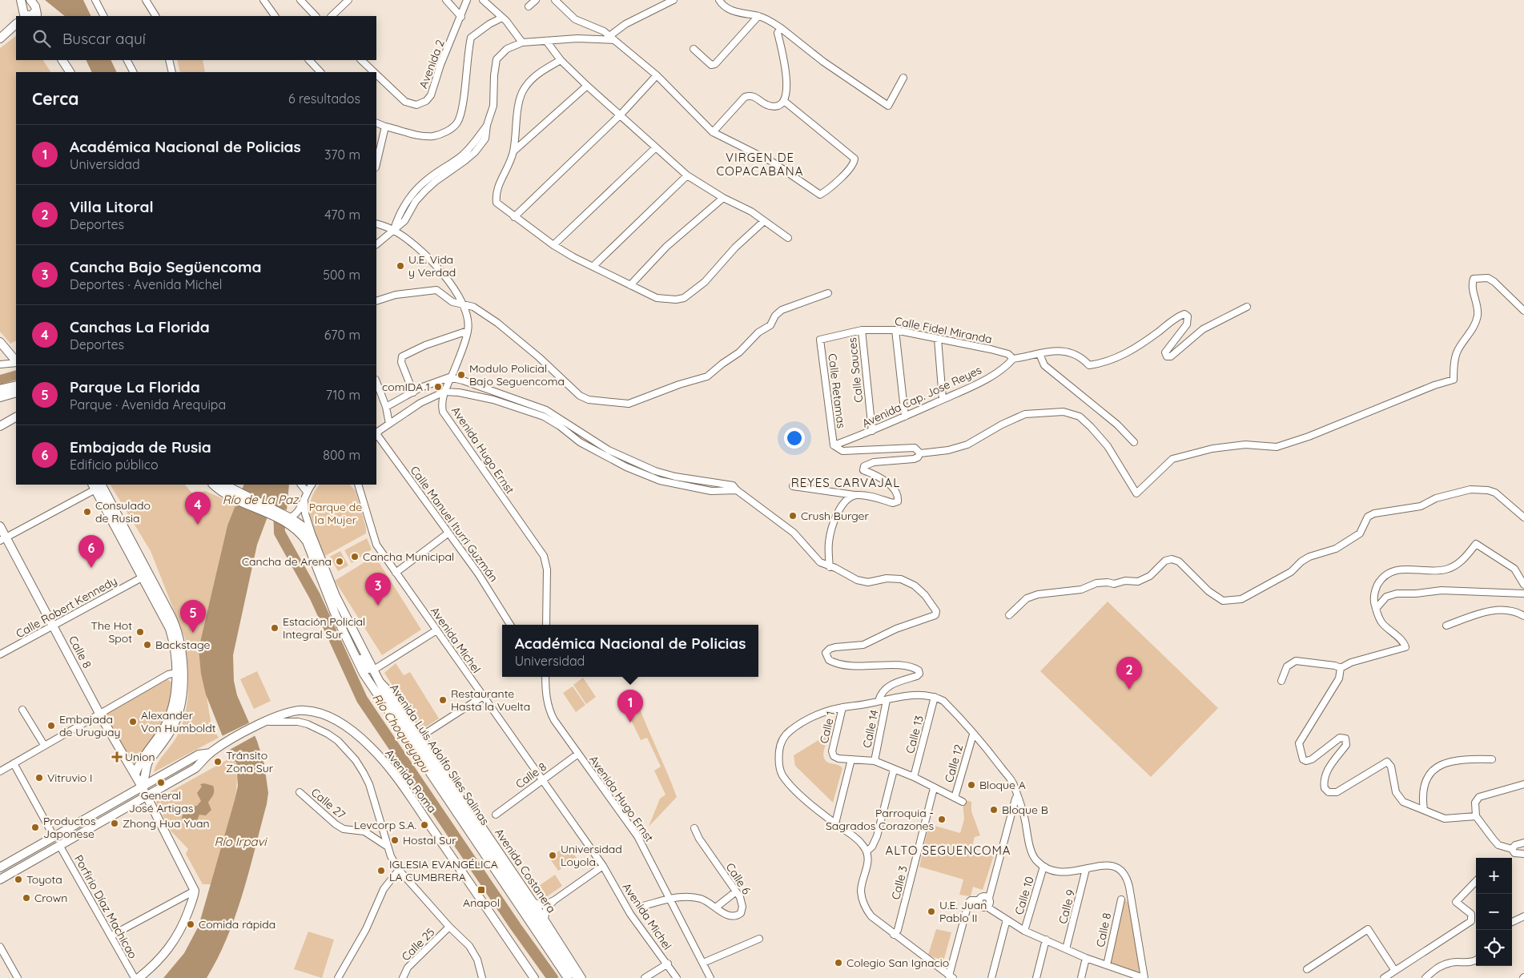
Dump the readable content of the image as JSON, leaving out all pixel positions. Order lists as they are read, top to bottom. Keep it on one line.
{"streets":{"main road":["Calle 8","Avenida Luis Adolfo Siles Salinas","Avenida Roma"],"street":["Avenida 2","Calle Fidel Miranda","Calle Sauces","Calle Retamas","Avenida Cap. Jose Reyes","Avenida Hugo Ernst","Calle Manuel Iturri Guzmán","Calle Robert Kennedy","Avenida Michel","Calle 1","Calle 14","Calle 13","Calle 12","Calle 27","Avenida Costanera","Calle 6","Calle 3","Calle 10","Porfirio Díaz Machicao","Calle 9","Calle 25"]},"crossings":[["Calle Fidel Miranda","Calle Sauces"],["Calle Fidel Miranda","Calle Retamas"],["Calle Fidel Miranda","Avenida Cap. Jose Reyes"],["Calle Sauces","Avenida Cap. Jose Reyes"],["Calle Retamas","Avenida Cap. Jose Reyes"],["Avenida Hugo Ernst","Calle 8"],["Avenida Hugo Ernst","Calle 6"],["Calle Robert Kennedy","Calle 8"],["Avenida Michel","Calle 8"],["Calle 8","Avenida Roma"],["Avenida Luis Adolfo Siles Salinas","Avenida Costanera"],["Avenida Roma","Porfirio Díaz Machicao"]],"districts":["VIRGEN DE COPACABANA","REYES CARVAJAL","ALTO SEGUENCOMA"],"water":["Río de La Paz","Río Choqueyapu","Río Irpavi"],"parks":["Parque de la Mujer"],"places":{"other":["U.E. Vida y Verdad","Modulo Policial Bajo Seguencoma","comIDA 1","Consulado de Rusia","Crush Burger","Cancha Municipal","Cancha de Arena","Estación Policial Integral Sur","The Hot Spot","Backstage","Restaurante Hasta la Vuelta","Alexander Von Humboldt","Embajada de Uruguay","Tránsito Zona Sur","Vitruvio I","General José Artigas","Bloque A","Bloque B","Parroquia - Sagrados Corazones","Zhong Hua Yuan","Levcorp S.A.","Productos Japonese","Hostal Sur","Universidad Loyola","IGLESIA EVANGÉLICA LA CUMBRERA","Toyota","Crown","U.E. Juan Pablo II","Comida rápida","Colegio San Ignacio"],"health":["Union"],"transit":["Anapol"]},"page":{"search":"Buscar aquí","heading":["Cerca","6 resultados"],"list":[{"mark":"1","name":"Académica Nacional de Policias","note":"Universidad","value":"370 m"},{"mark":"2","name":"Villa Litoral","note":"Deportes","value":"470 m"},{"mark":"3","name":"Cancha Bajo Següencoma","note":"Deportes · Avenida Michel","value":"500 m"},{"mark":"4","name":"Canchas La Florida","note":"Deportes","value":"670 m"},{"mark":"5","name":"Parque La Florida","note":"Parque · Avenida Arequipa","value":"710 m"},{"mark":"6","name":"Embajada de Rusia","note":"Edificio público","value":"800 m"}],"pins":["4","6","3","5","2","1"],"popup":["Académica Nacional de Policias","Universidad"],"map_buttons":["+","−"]}}
